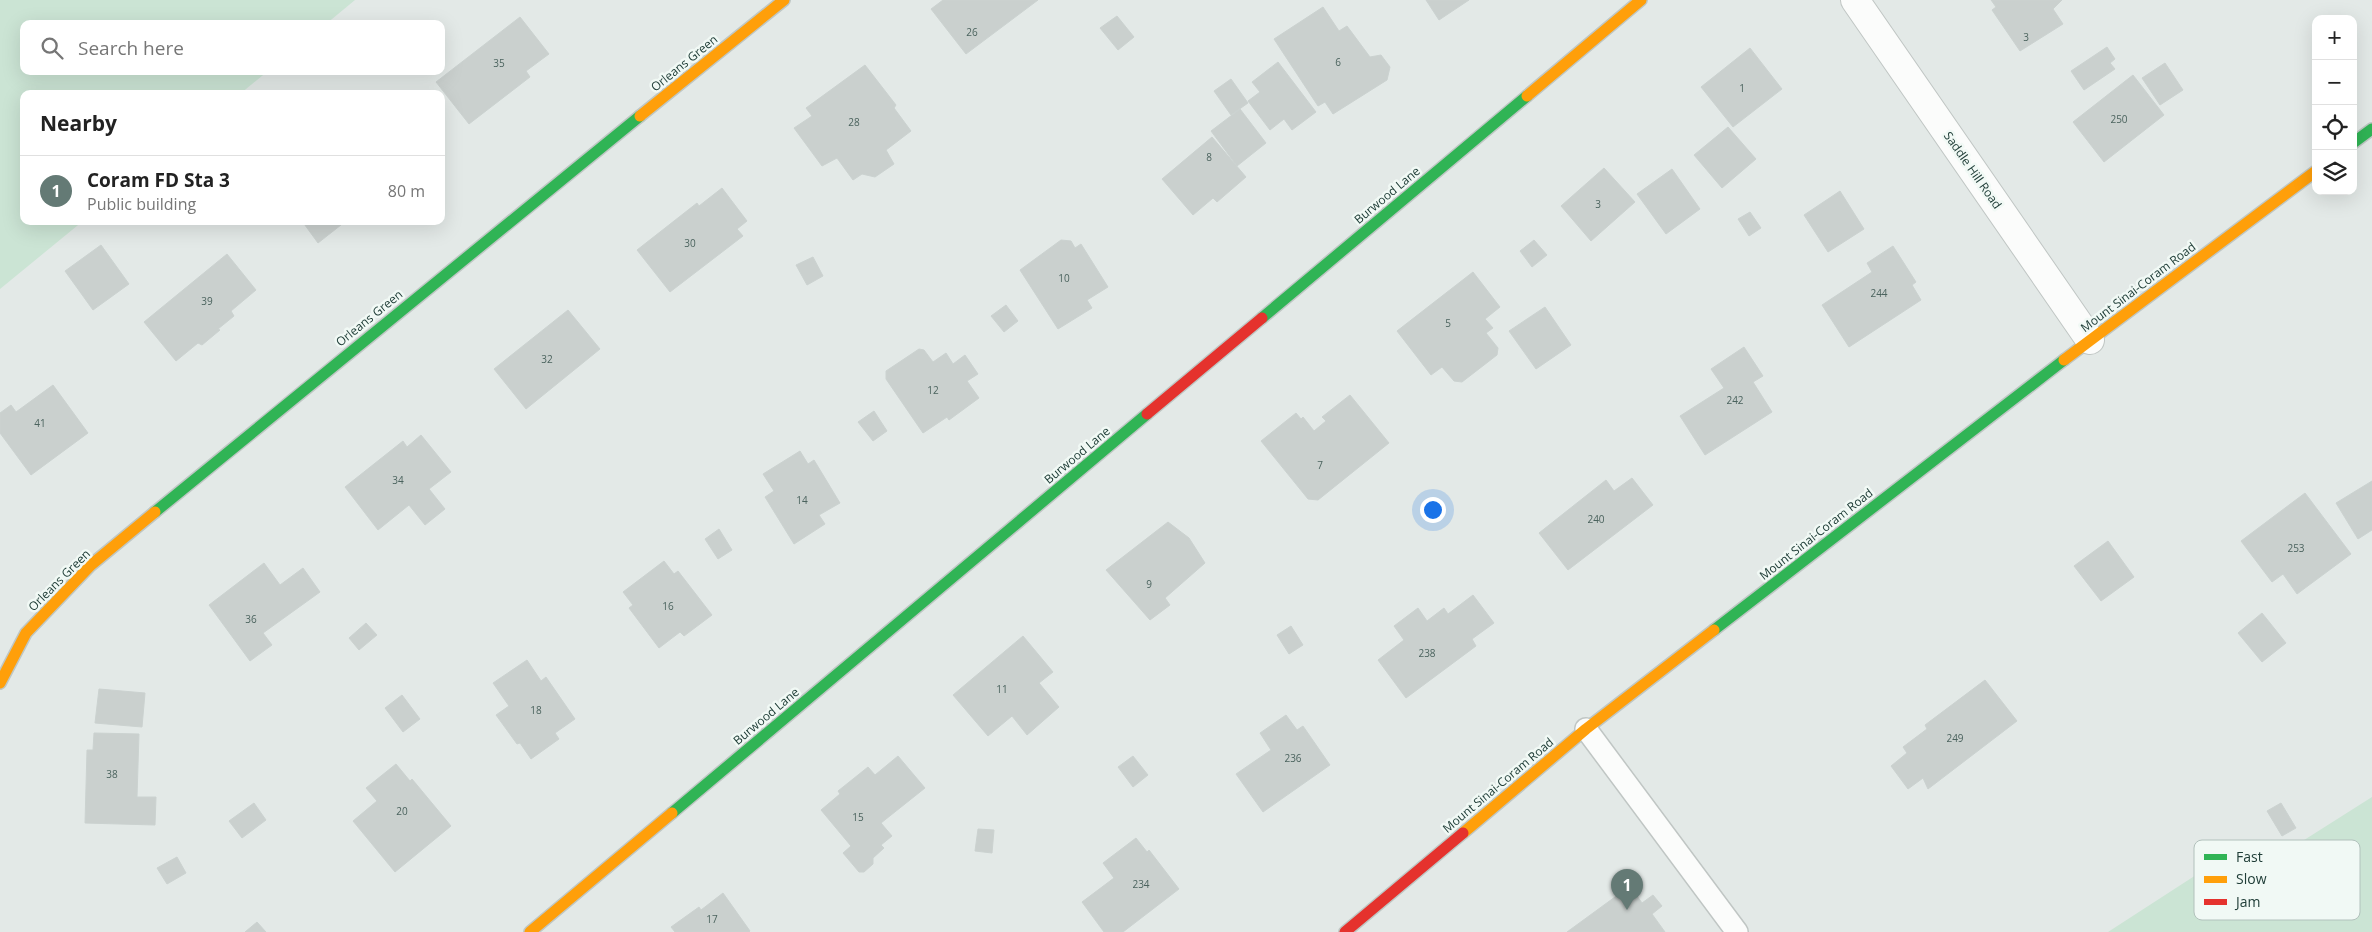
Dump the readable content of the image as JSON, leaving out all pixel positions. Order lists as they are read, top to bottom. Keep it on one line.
{"streets":{"street":["Orleans Green","Saddle Hill Road","Burwood Lane","Mount Sinai-Coram Road"]},"crossings":[["Saddle Hill Road","Mount Sinai-Coram Road"]],"house_numbers":["26","3","6","35","1","250","28","8","3","30","10","244","39","5","32","12","242","41","7","34","14","240","253","9","16","36","238","11","18","249","236","38","20","15","234","17"],"legend":["Fast","Slow","Jam"],"page":{"map_buttons":["+","−"],"search":"Search here","heading":"Nearby","list":[{"mark":"1","name":"Coram FD Sta 3","note":"Public building","value":"80 m"}],"pins":"1"}}
